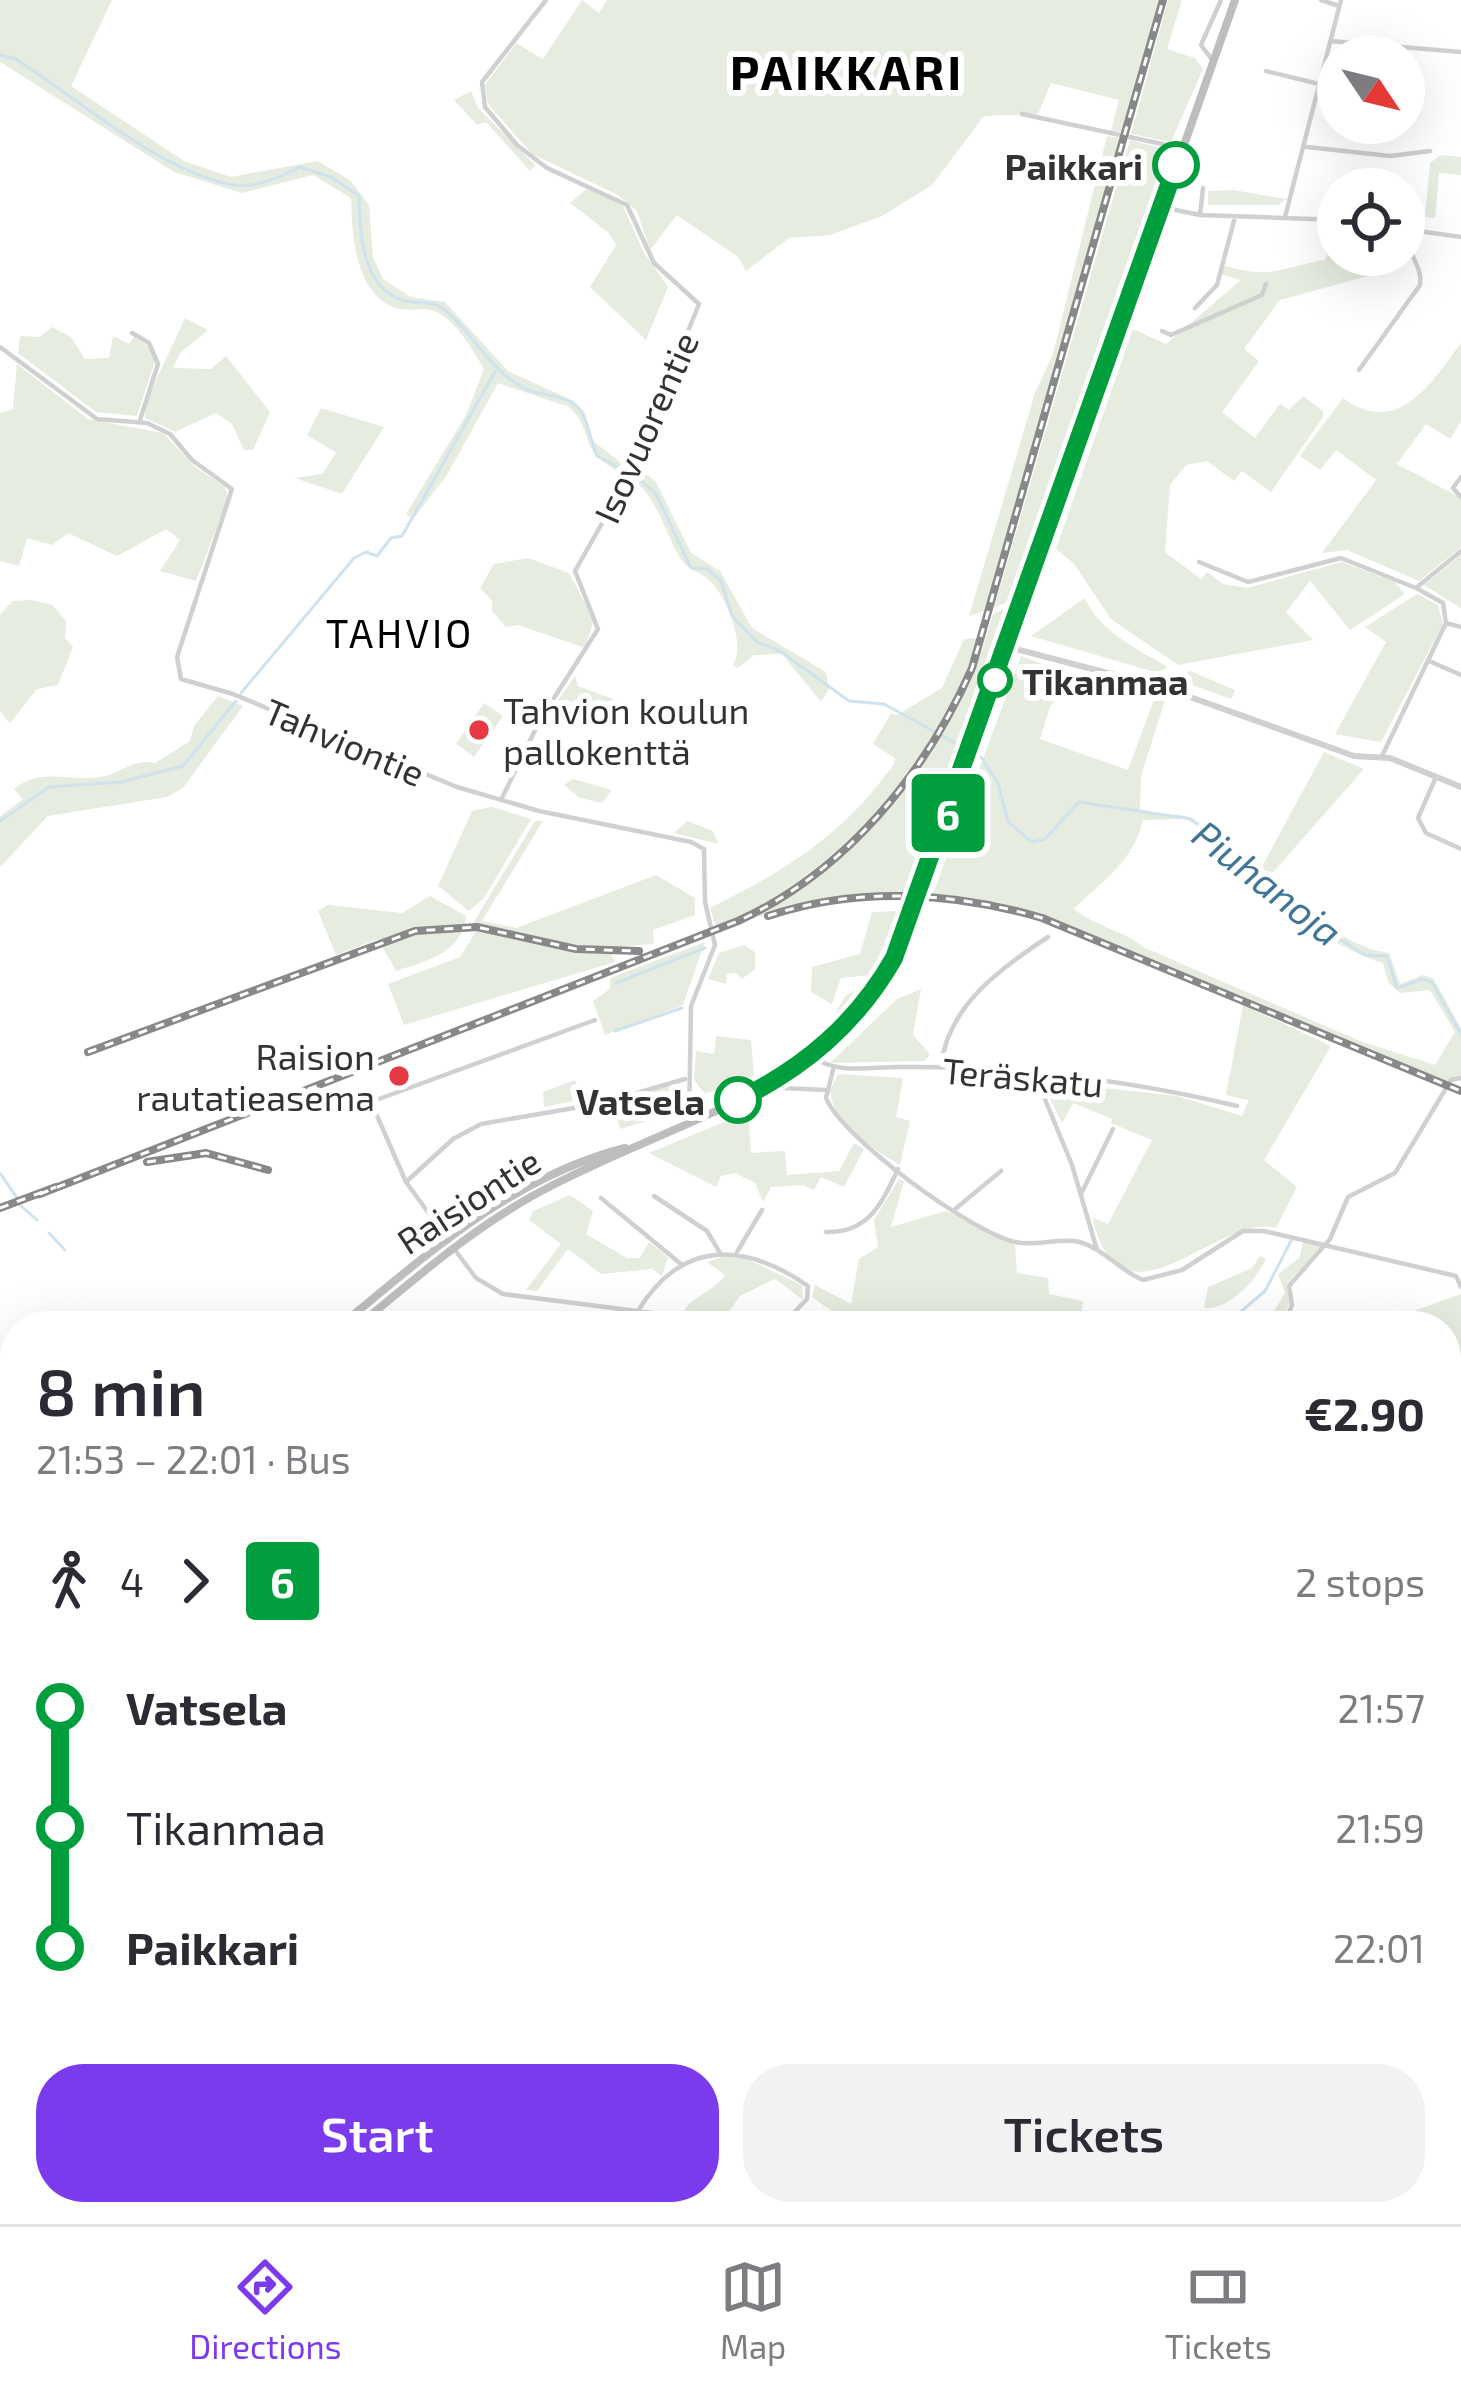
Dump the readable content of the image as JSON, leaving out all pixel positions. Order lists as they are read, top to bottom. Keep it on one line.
{"streets":{"main road":["Raisiontie"],"street":["Isovuorentie","Tahviontie","Teräskatu"]},"crossings":[["Isovuorentie","Tahviontie"],["Tahviontie","Raisiontie"]],"districts":["PAIKKARI","TAHVIO"],"water":["Piuhanoja"],"places":["Paikkari","Tikanmaa","Tahvion koulun pallokenttä","Raision rautatieasema","Vatsela"],"lines":["bus line 6"],"north":"bottom right","page":{"on_map":"6","heading":["8 min","21:53 – 22:01 · Bus","€2.90"],"legs":["4","6","2 stops"],"list":[{"name":"Vatsela","value":"21:57"},{"name":"Tikanmaa","value":"21:59"},{"name":"Paikkari","value":"22:01"}],"buttons":["Start","Tickets"],"tabs":["Directions","Map","Tickets"]}}
